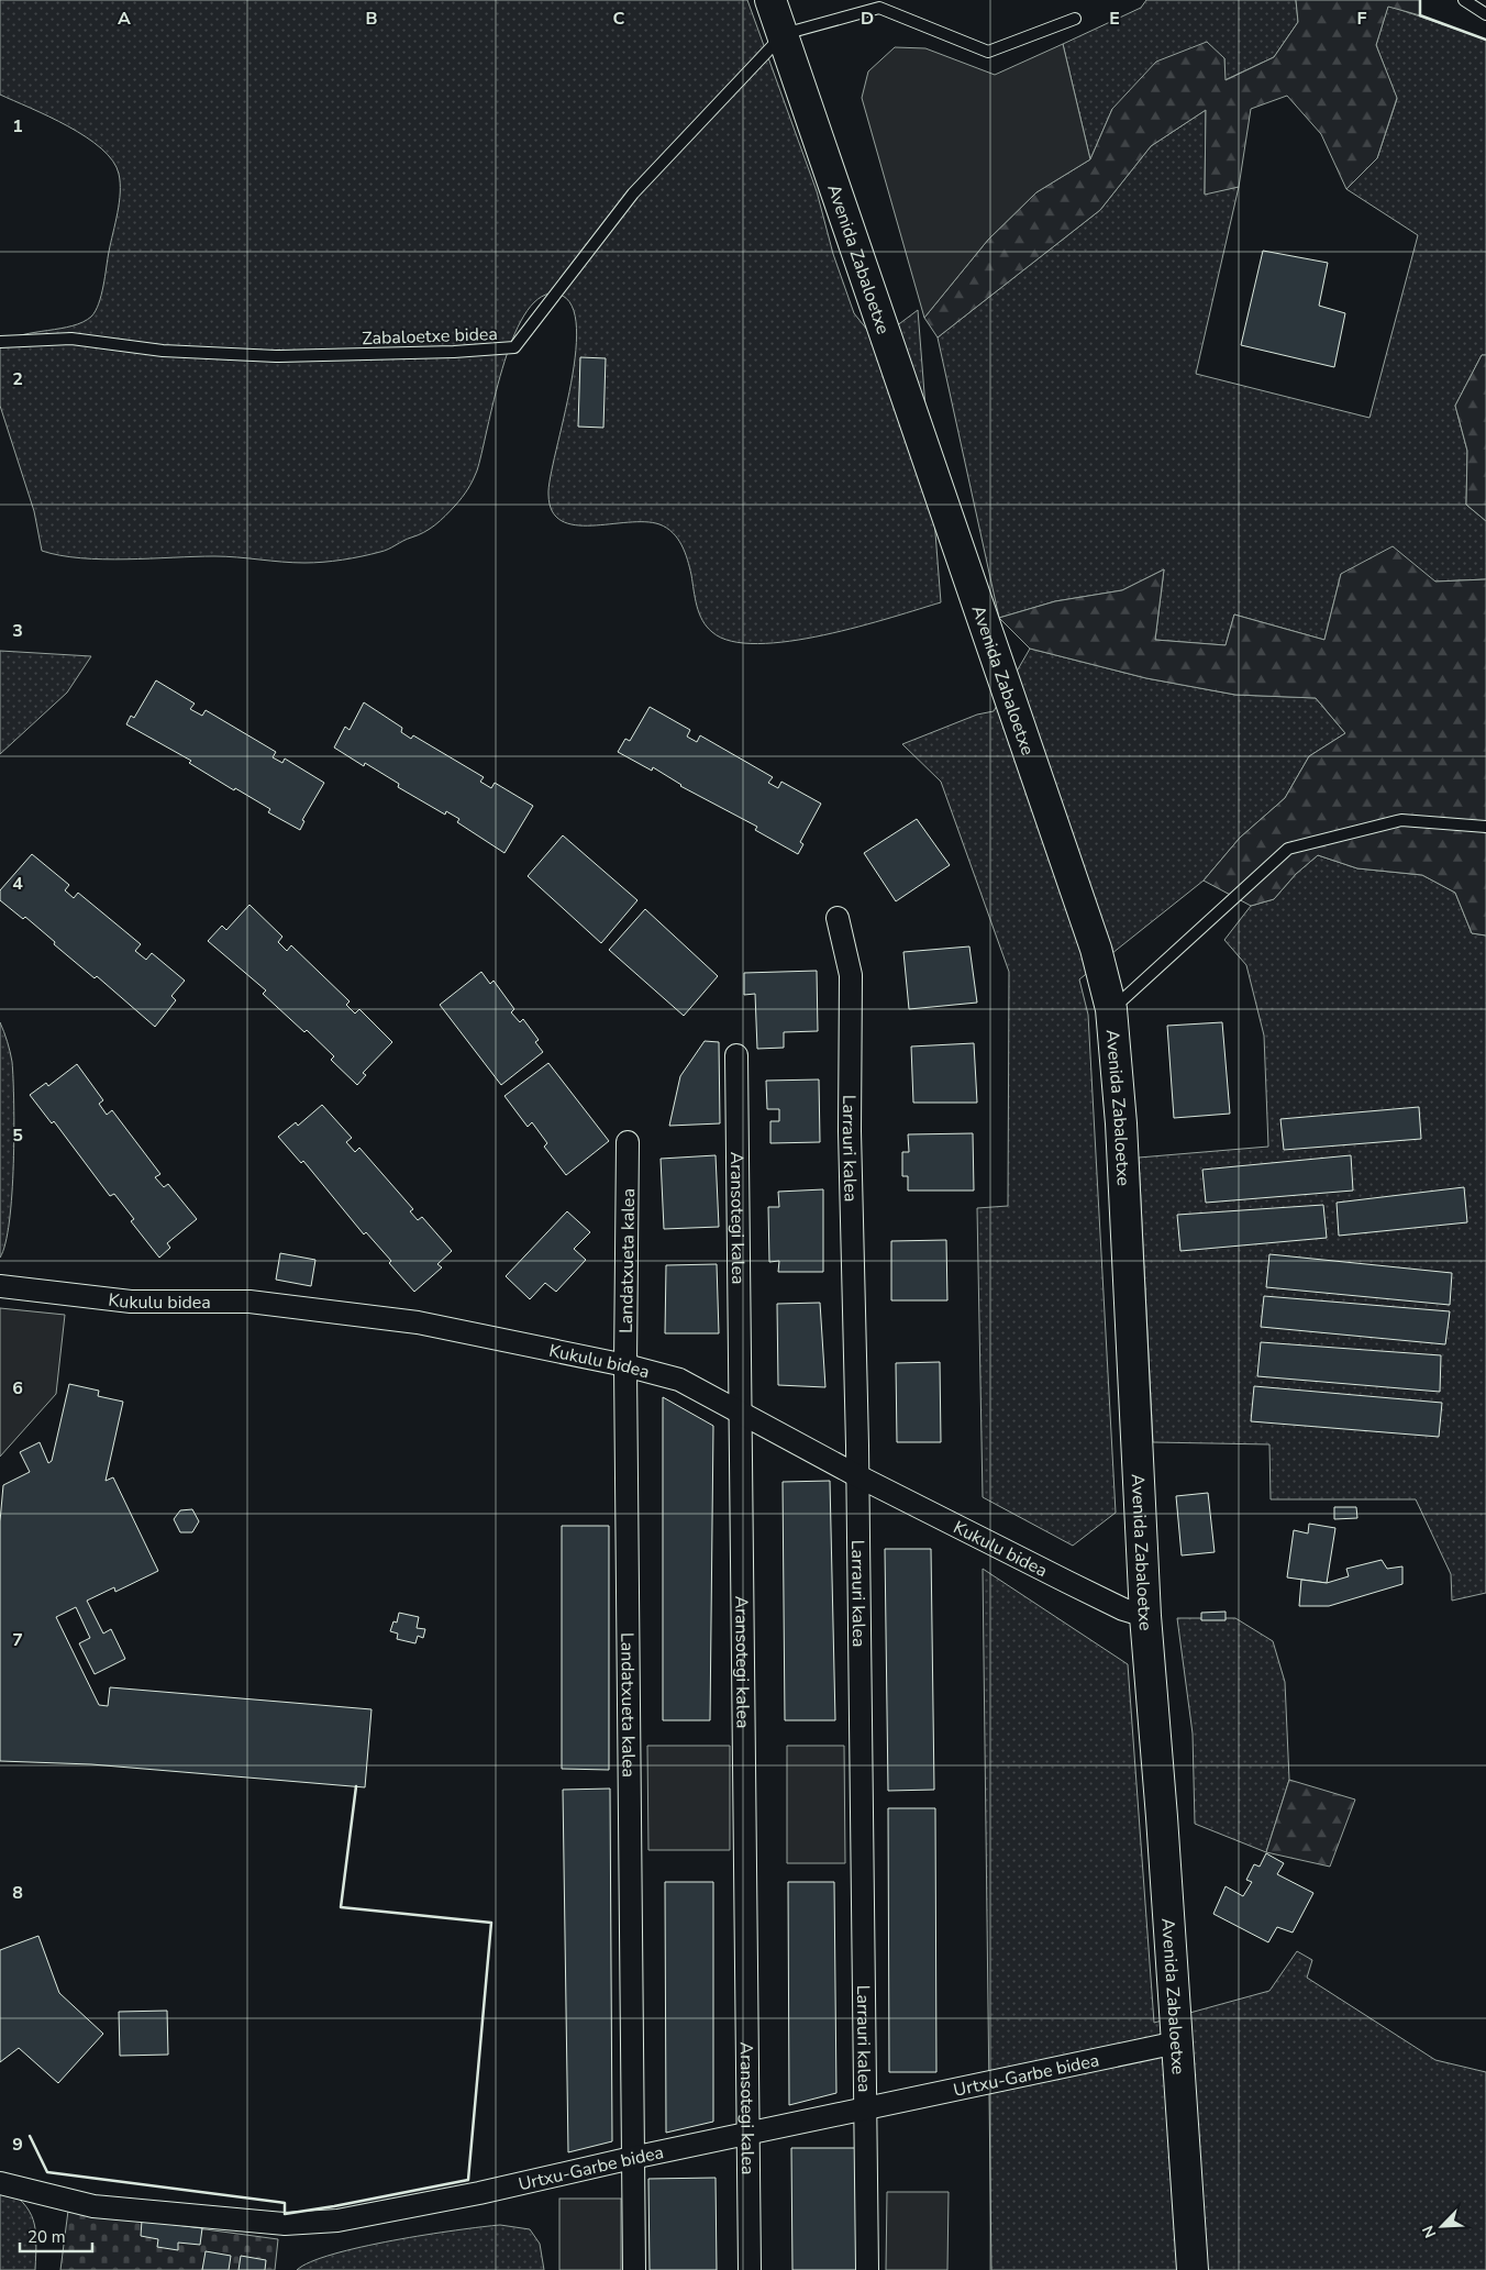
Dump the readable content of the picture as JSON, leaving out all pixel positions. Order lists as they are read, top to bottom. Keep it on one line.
{"streets":{"main road":["Avenida Zabaloetxe"],"street":["Larrauri kalea","Aransotegi kalea","Landatxueta kalea","Kukulu bidea","Urtxu-Garbe bidea"],"lane":["Zabaloetxe bidea"]},"crossings":[["Avenida Zabaloetxe","Zabaloetxe bidea"],["Avenida Zabaloetxe","Kukulu bidea"],["Avenida Zabaloetxe","Urtxu-Garbe bidea"],["Larrauri kalea","Kukulu bidea"],["Larrauri kalea","Urtxu-Garbe bidea"],["Aransotegi kalea","Kukulu bidea"],["Aransotegi kalea","Urtxu-Garbe bidea"],["Landatxueta kalea","Kukulu bidea"],["Landatxueta kalea","Urtxu-Garbe bidea"]],"scale_bar":"20 m","north":"bottom left","grid":{"columns":["A","B","C","D","E","F"],"rows":["1","2","3","4","5","6","7","8","9"]}}
